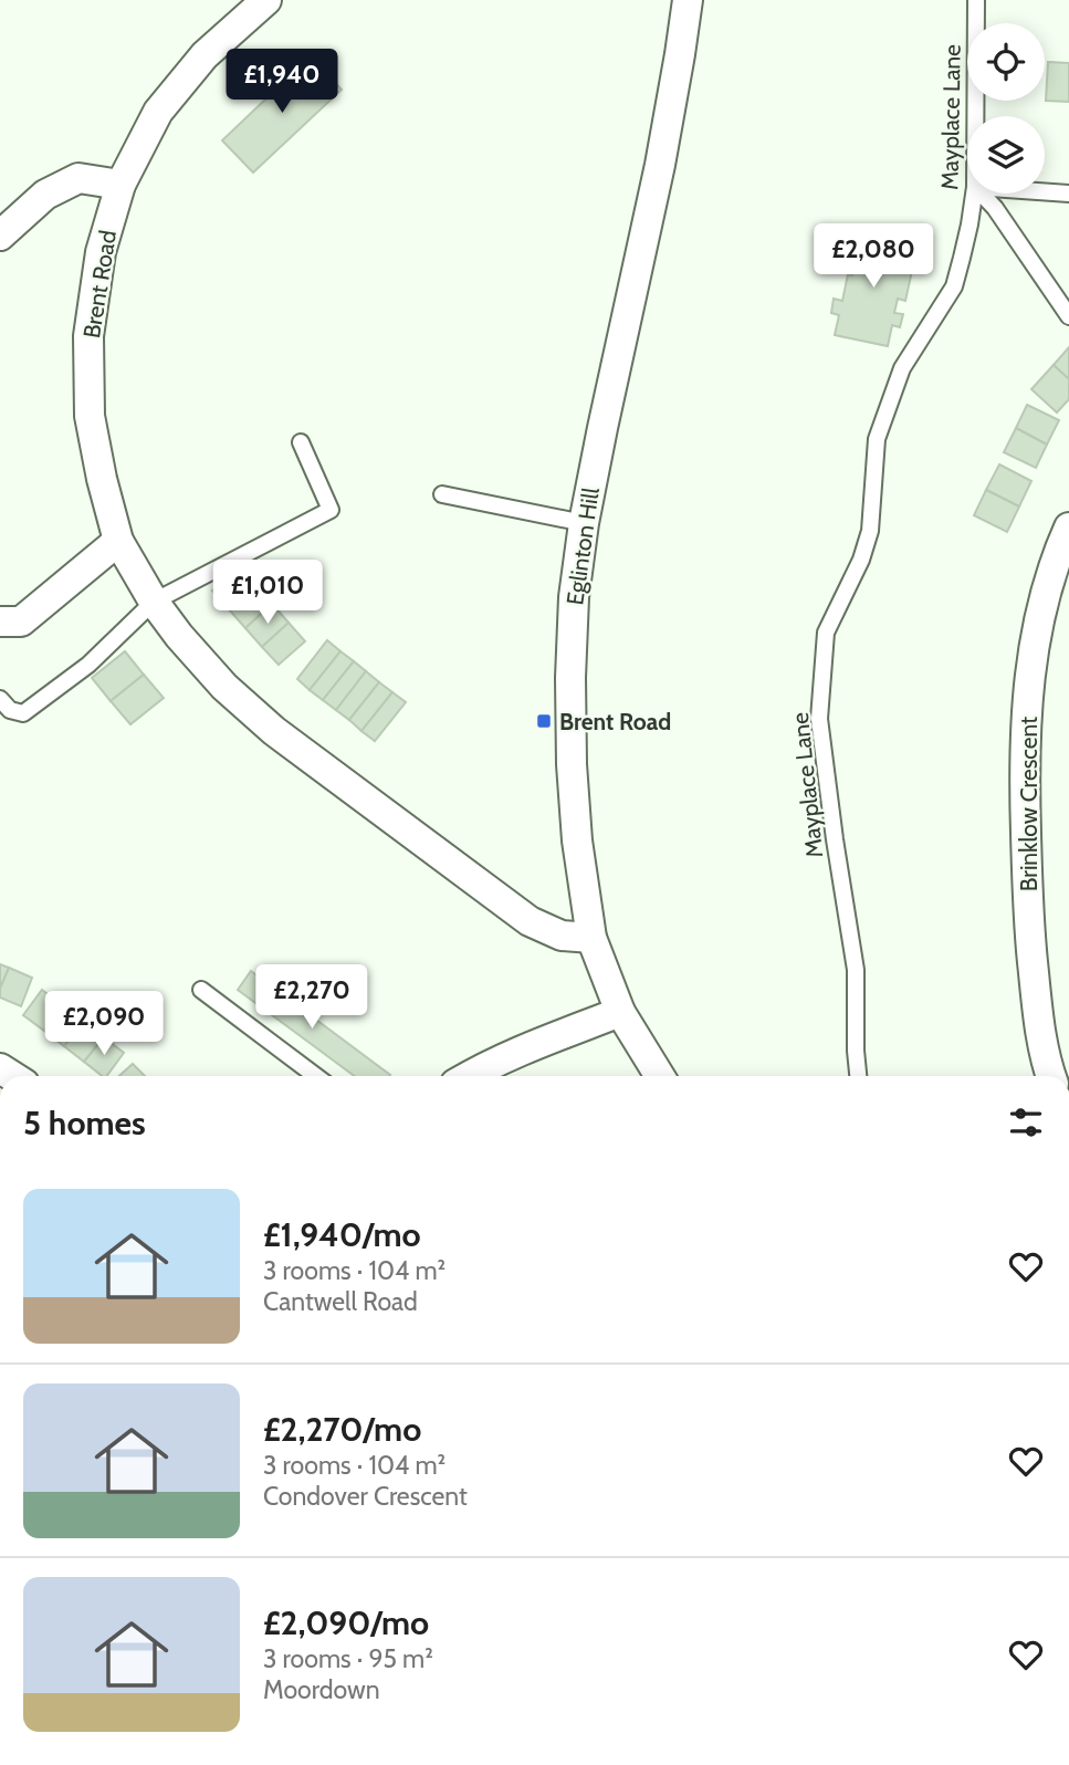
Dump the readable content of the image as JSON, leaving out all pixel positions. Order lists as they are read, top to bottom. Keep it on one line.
{"streets":{"street":["Brent Road","Eglinton Hill","Brinklow Crescent"],"lane":["Mayplace Lane"]},"crossings":[["Brent Road","Eglinton Hill"]],"places":{"transit":["Brent Road"]},"page":{"price":["£1,940","£2,080","£1,010","£2,270","£2,090"],"heading":"5 homes","list":[{"name":"£1,940/mo","note":"3 rooms · 104 m² · Cantwell Road"},{"name":"£2,270/mo","note":"3 rooms · 104 m² · Condover Crescent"},{"name":"£2,090/mo","note":"3 rooms · 95 m² · Moordown"}]}}
